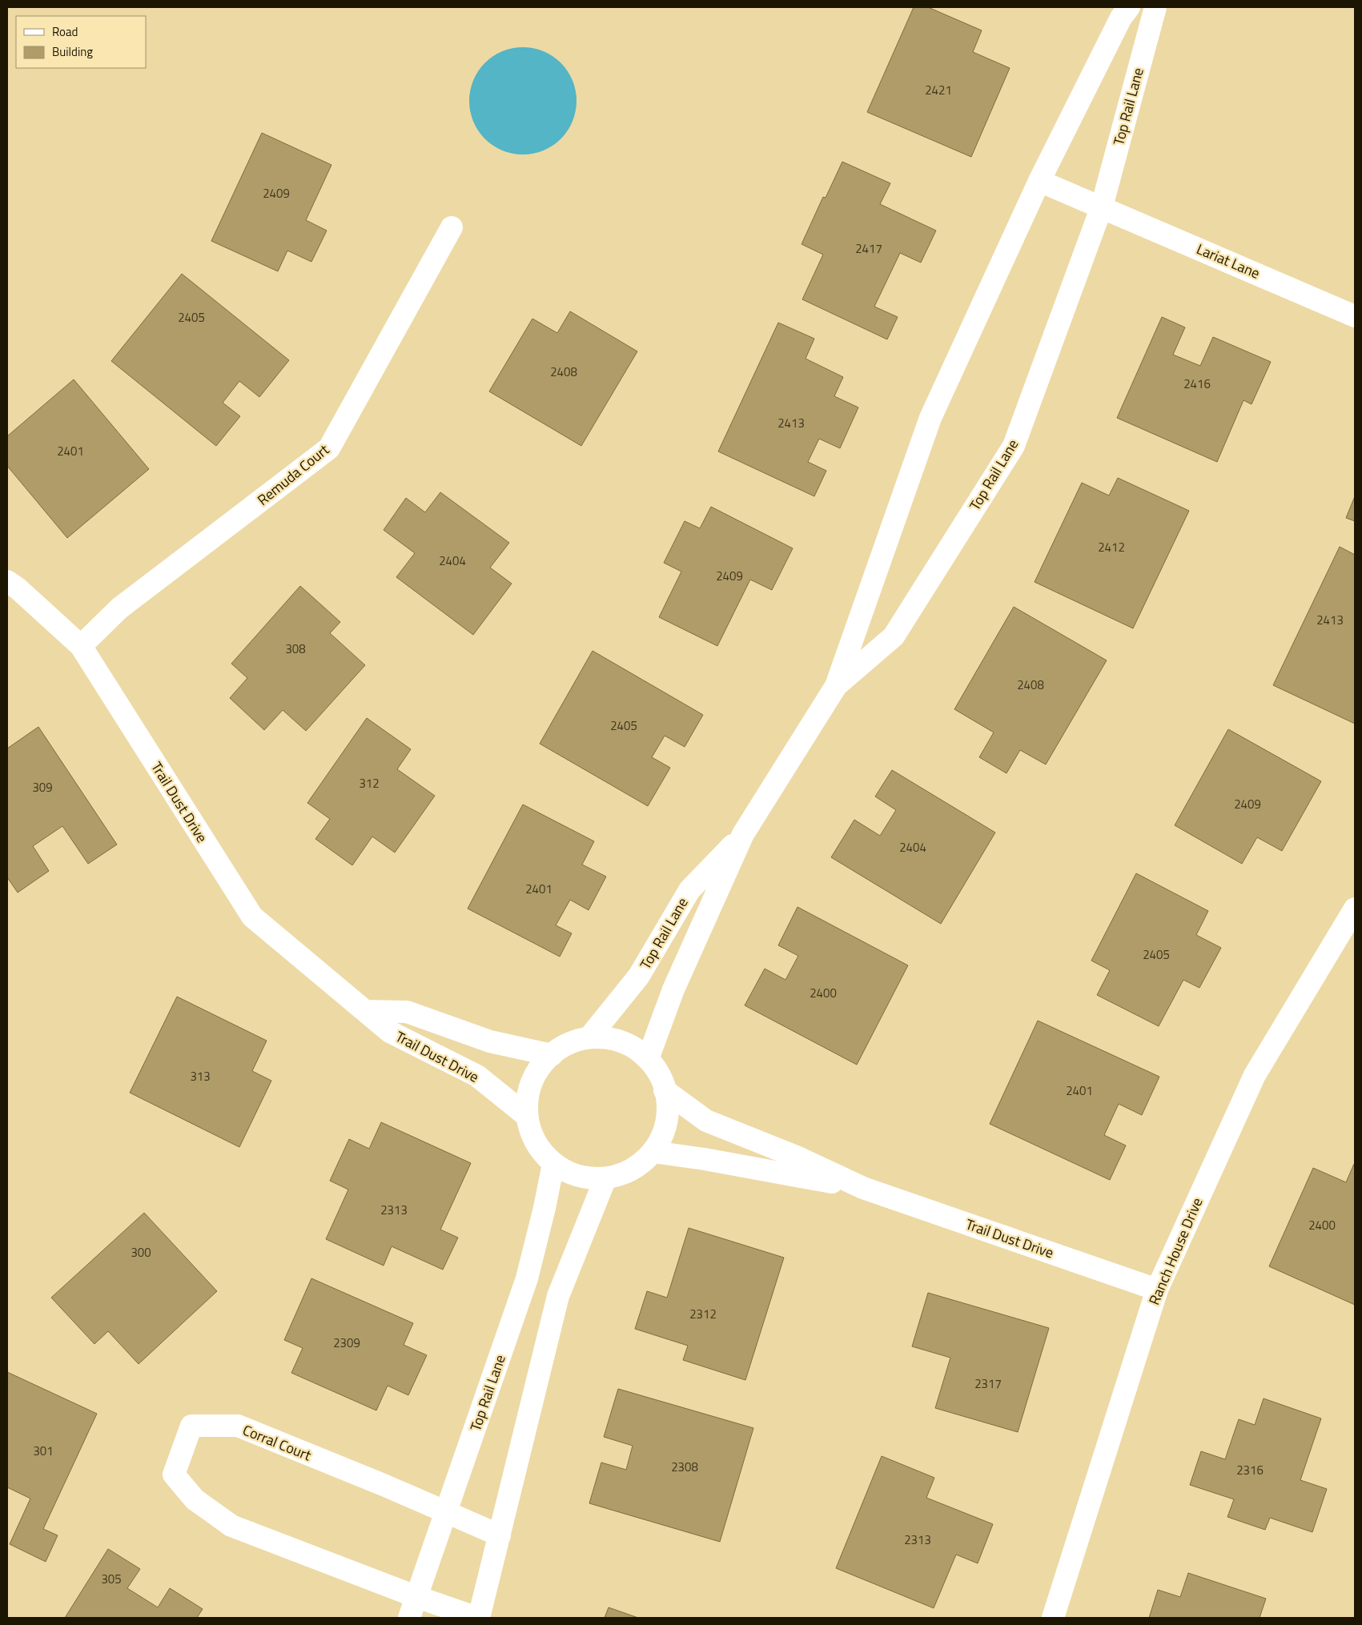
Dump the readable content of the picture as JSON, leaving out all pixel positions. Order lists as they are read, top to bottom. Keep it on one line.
{"streets":{"street":["Top Rail Lane","Lariat Lane","Remuda Court","Trail Dust Drive","Ranch House Drive","Corral Court"]},"crossings":[["Top Rail Lane","Lariat Lane"],["Top Rail Lane","Trail Dust Drive"],["Top Rail Lane","Corral Court"],["Remuda Court","Trail Dust Drive"],["Trail Dust Drive","Ranch House Drive"]],"house_numbers":["2421","2409","2417","2405","2408","2416","2413","2401","2412","2404","2409","2413","308","2408","2405","312","309","2409","2404","2401","2405","2400","313","2401","2313","2400","300","2312","2309","2317","301","2308","2316","2313","305"],"legend":["Road","Building"]}
